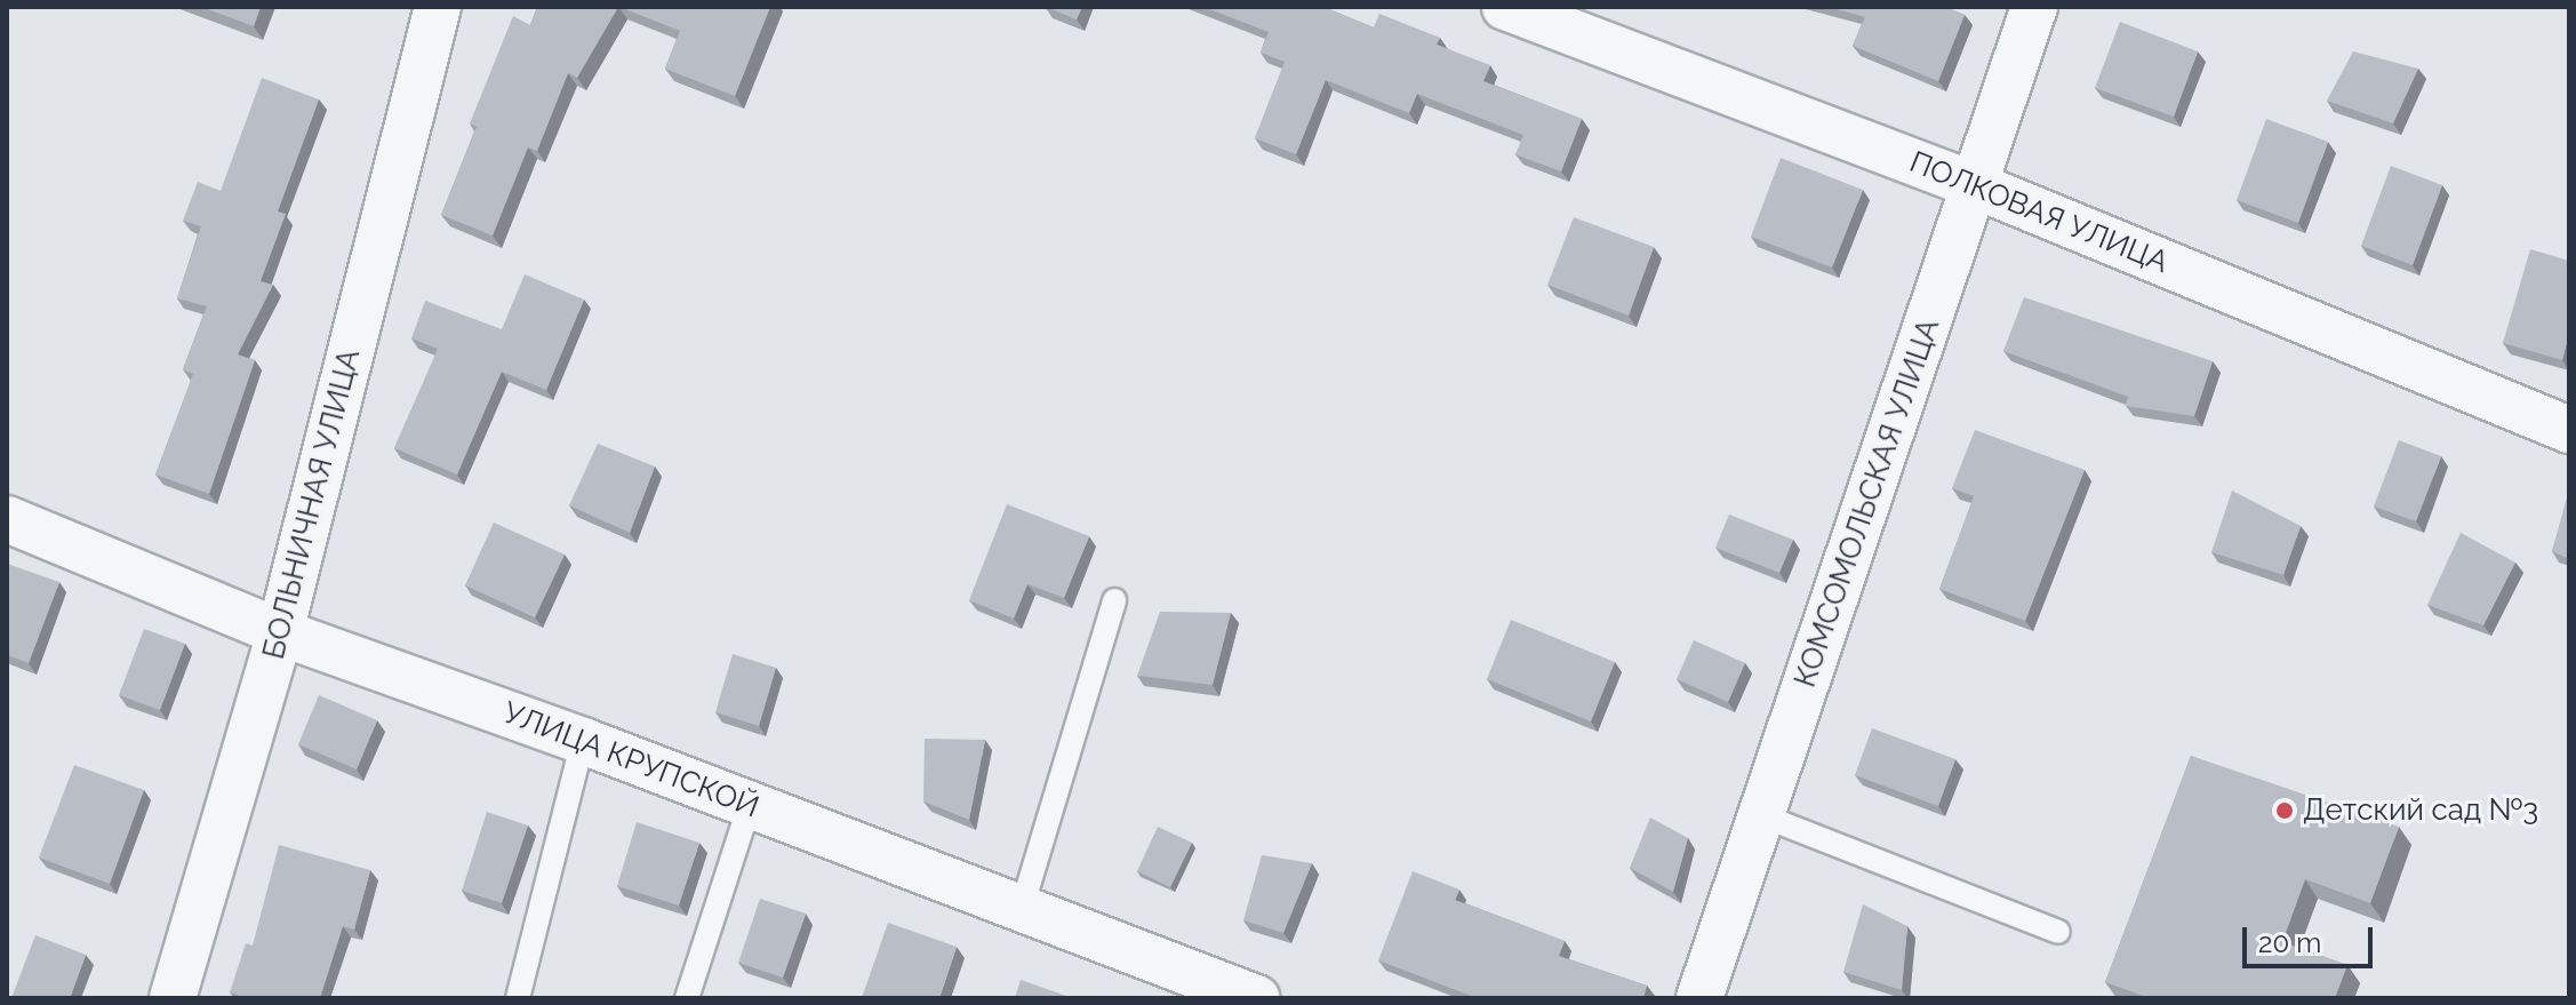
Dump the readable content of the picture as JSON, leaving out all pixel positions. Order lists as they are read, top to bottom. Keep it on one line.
{"streets":{"street":["ПОЛКОВАЯ УЛИЦА","КОМСОМОЛЬСКАЯ УЛИЦА","БОЛЬНИЧНАЯ УЛИЦА","УЛИЦА КРУПСКОЙ"]},"crossings":[["ПОЛКОВАЯ УЛИЦА","КОМСОМОЛЬСКАЯ УЛИЦА"],["БОЛЬНИЧНАЯ УЛИЦА","УЛИЦА КРУПСКОЙ"]],"places":["Детский сад №3"],"scale_bar":"20 m"}
